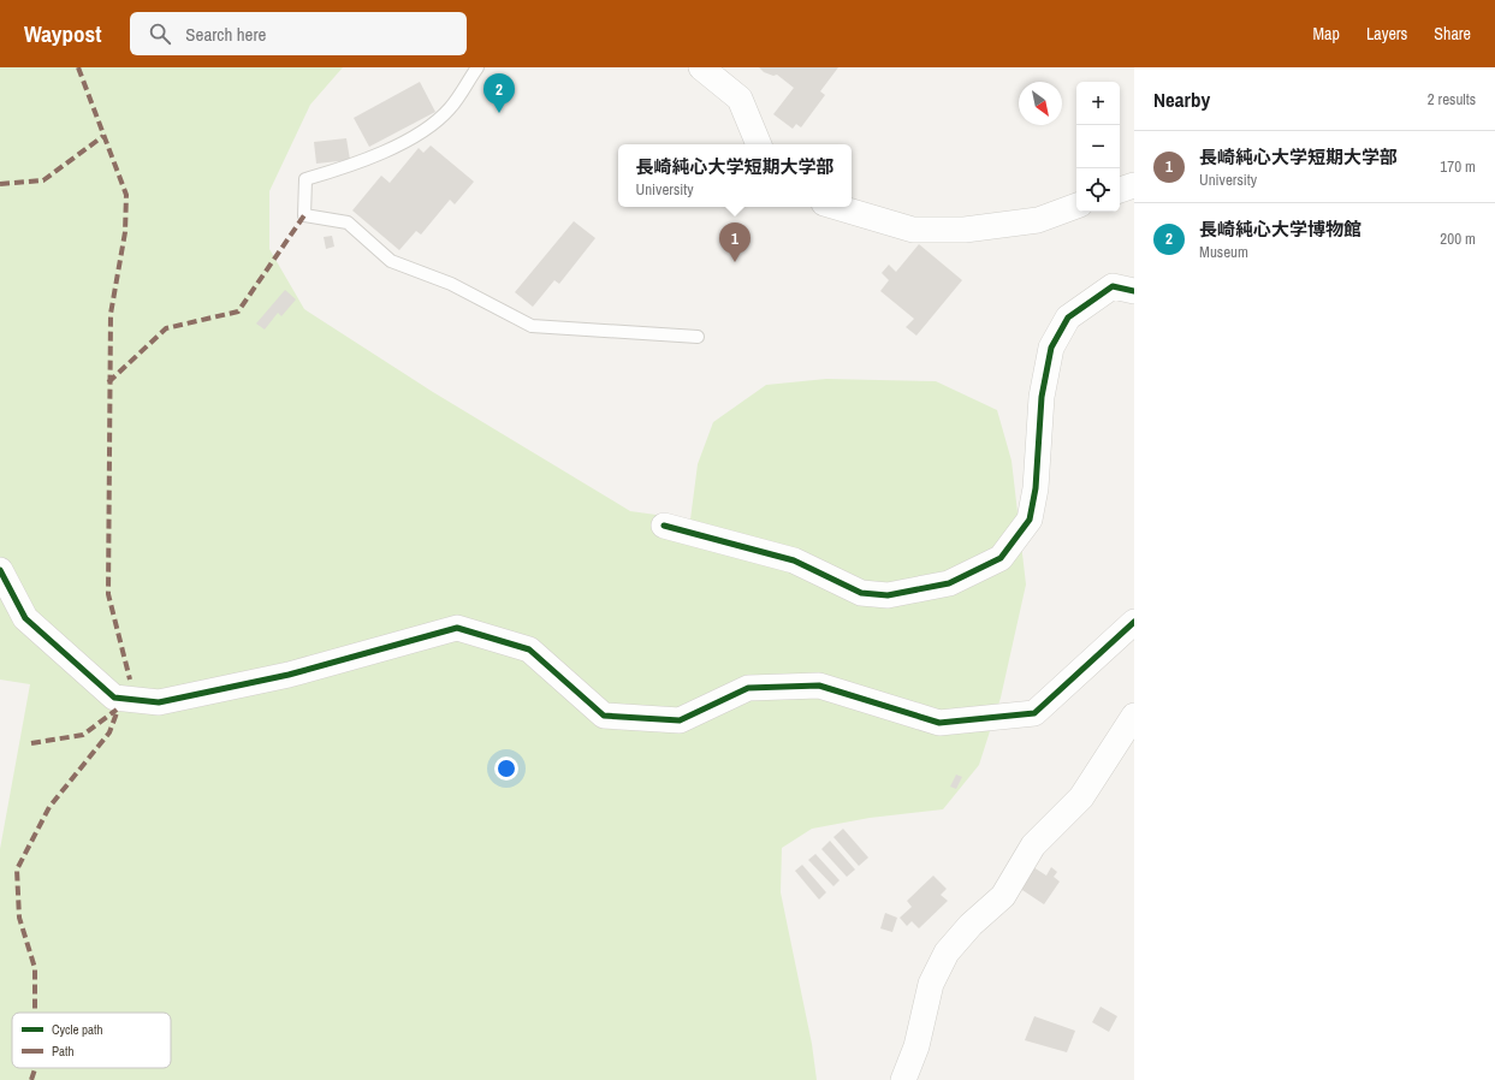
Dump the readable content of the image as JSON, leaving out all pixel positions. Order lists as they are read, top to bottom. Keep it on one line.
{"legend":["Cycle path","Path"],"north":"bottom right","page":{"header":"Waypost","search":"Search here","nav":["Map","Layers","Share"],"heading":["Nearby","2 results"],"pins":["2","1"],"map_buttons":["+","−"],"list":[{"mark":"1","name":"長崎純心大学短期大学部","note":"University","value":"170 m"},{"mark":"2","name":"長崎純心大学博物館","note":"Museum","value":"200 m"}],"popup":["長崎純心大学短期大学部","University"]}}
